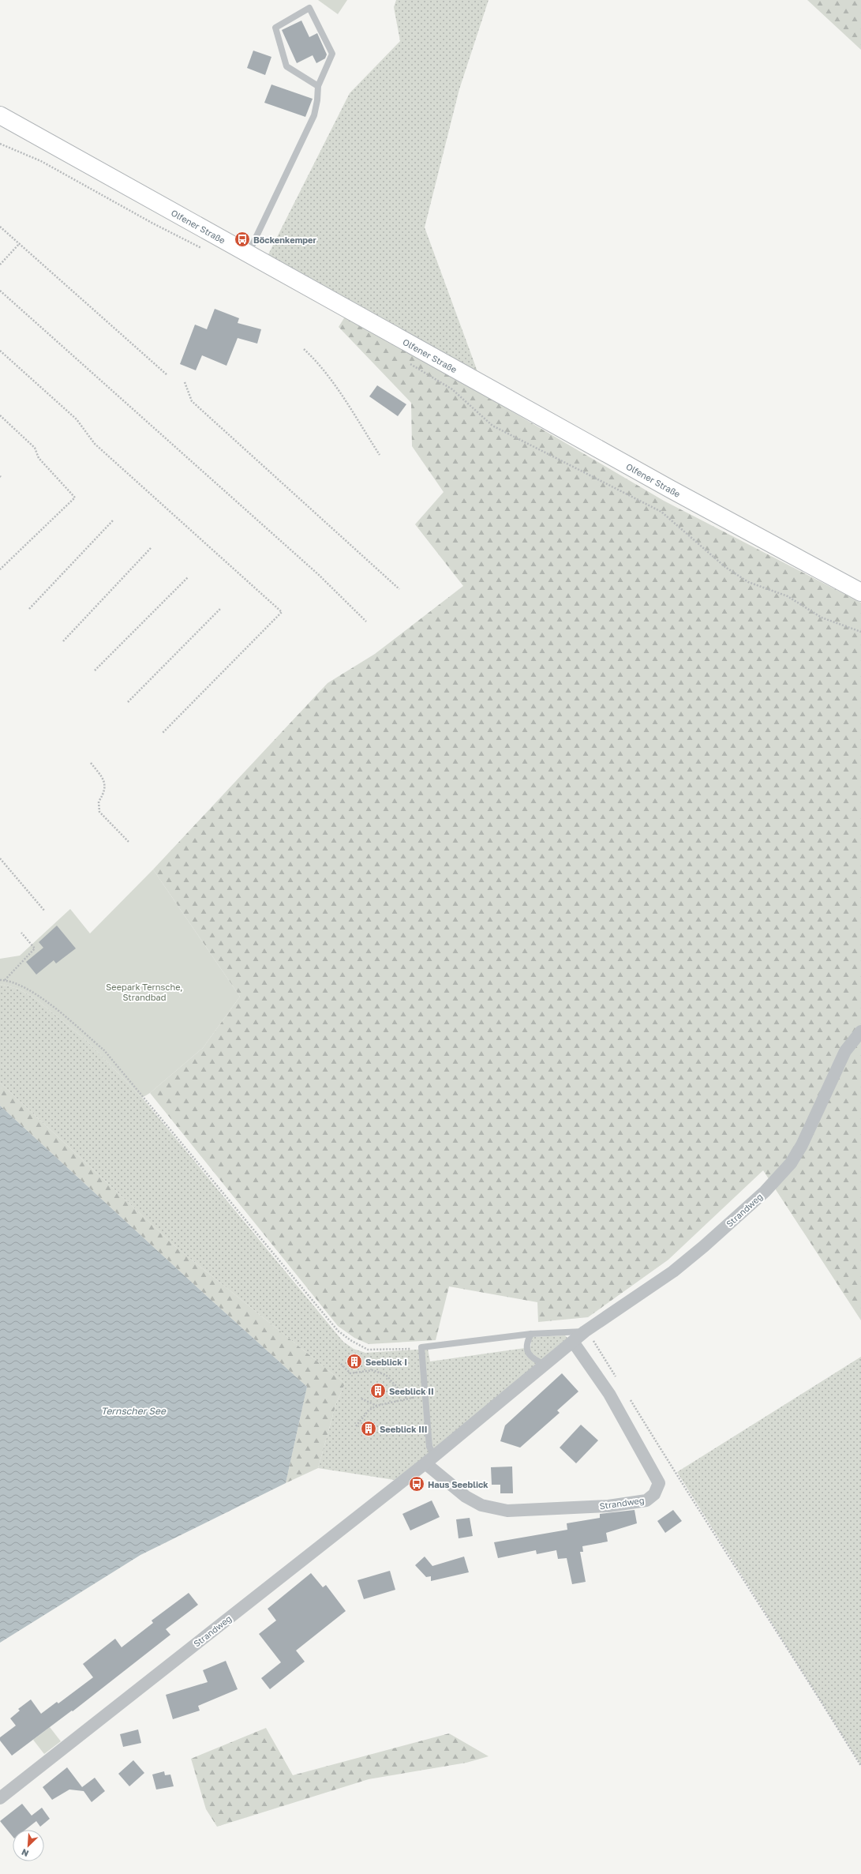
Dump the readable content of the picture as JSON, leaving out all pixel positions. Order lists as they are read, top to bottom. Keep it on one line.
{"streets":{"main road":["Olfener Straße"],"street":["Strandweg"]},"water":["Ternscher See"],"parks":["Seepark Ternsche, Strandbad"],"places":{"bus stop":["Böckenkemper","Haus Seeblick"],"building":["Seeblick I","Seeblick II","Seeblick III"]},"north":"bottom left"}
